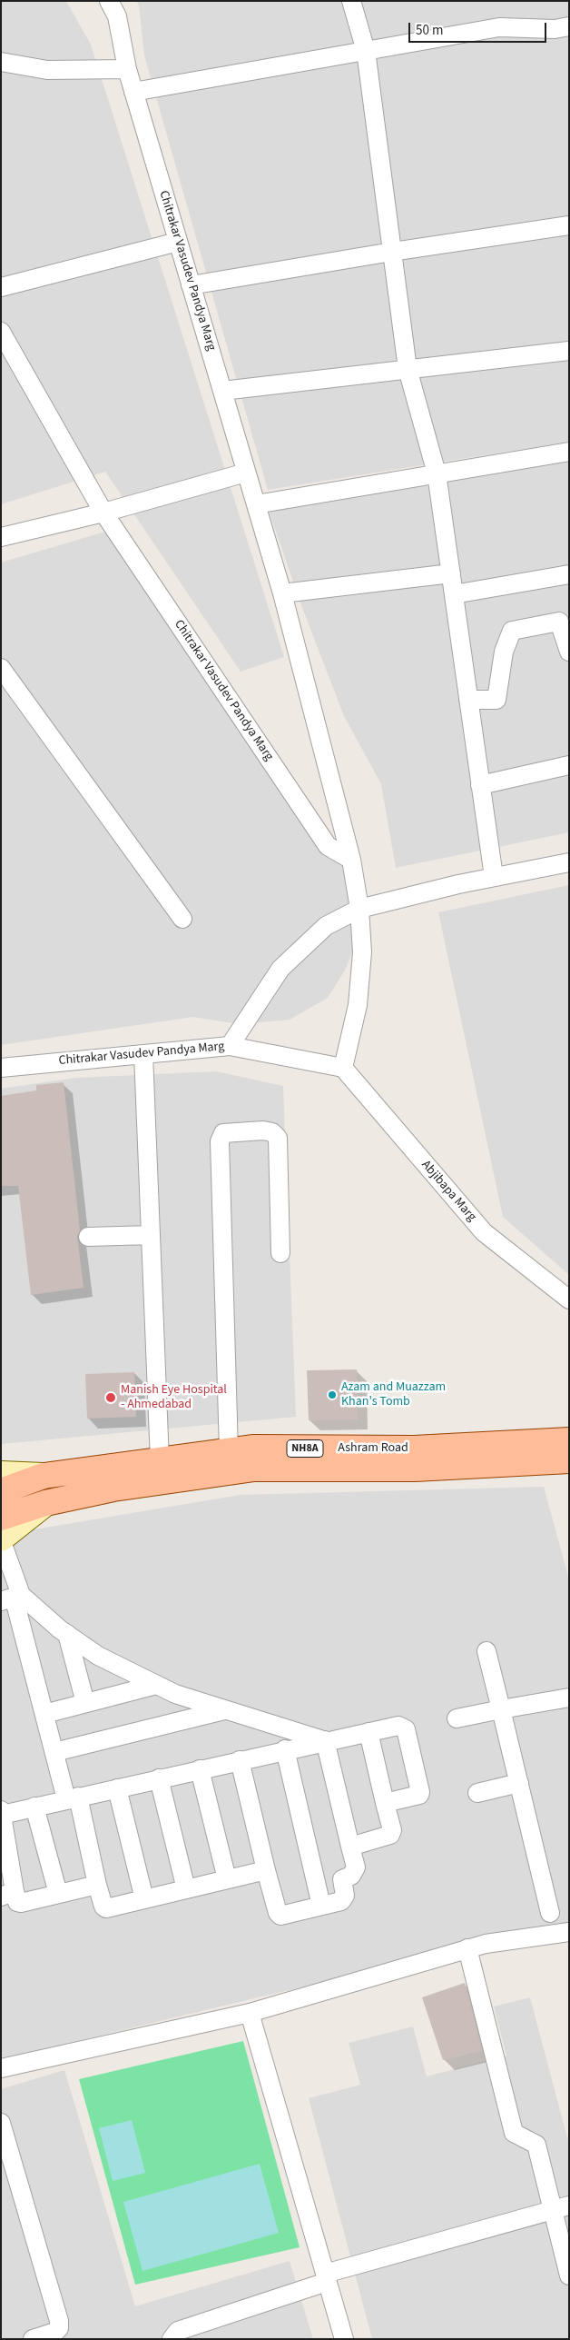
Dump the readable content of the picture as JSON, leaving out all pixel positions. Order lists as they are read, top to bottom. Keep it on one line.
{"streets":{"main road":["NH8A","Ashram Road"],"street":["Chitrakar Vasudev Pandya Marg","Abjibapa Marg"]},"crossings":[["Chitrakar Vasudev Pandya Marg","Abjibapa Marg"],["NH8A","Ashram Road"]],"places":["Azam and Muazzam Khan's Tomb","Manish Eye Hospital - Ahmedabad"],"scale_bar":"50 m"}
